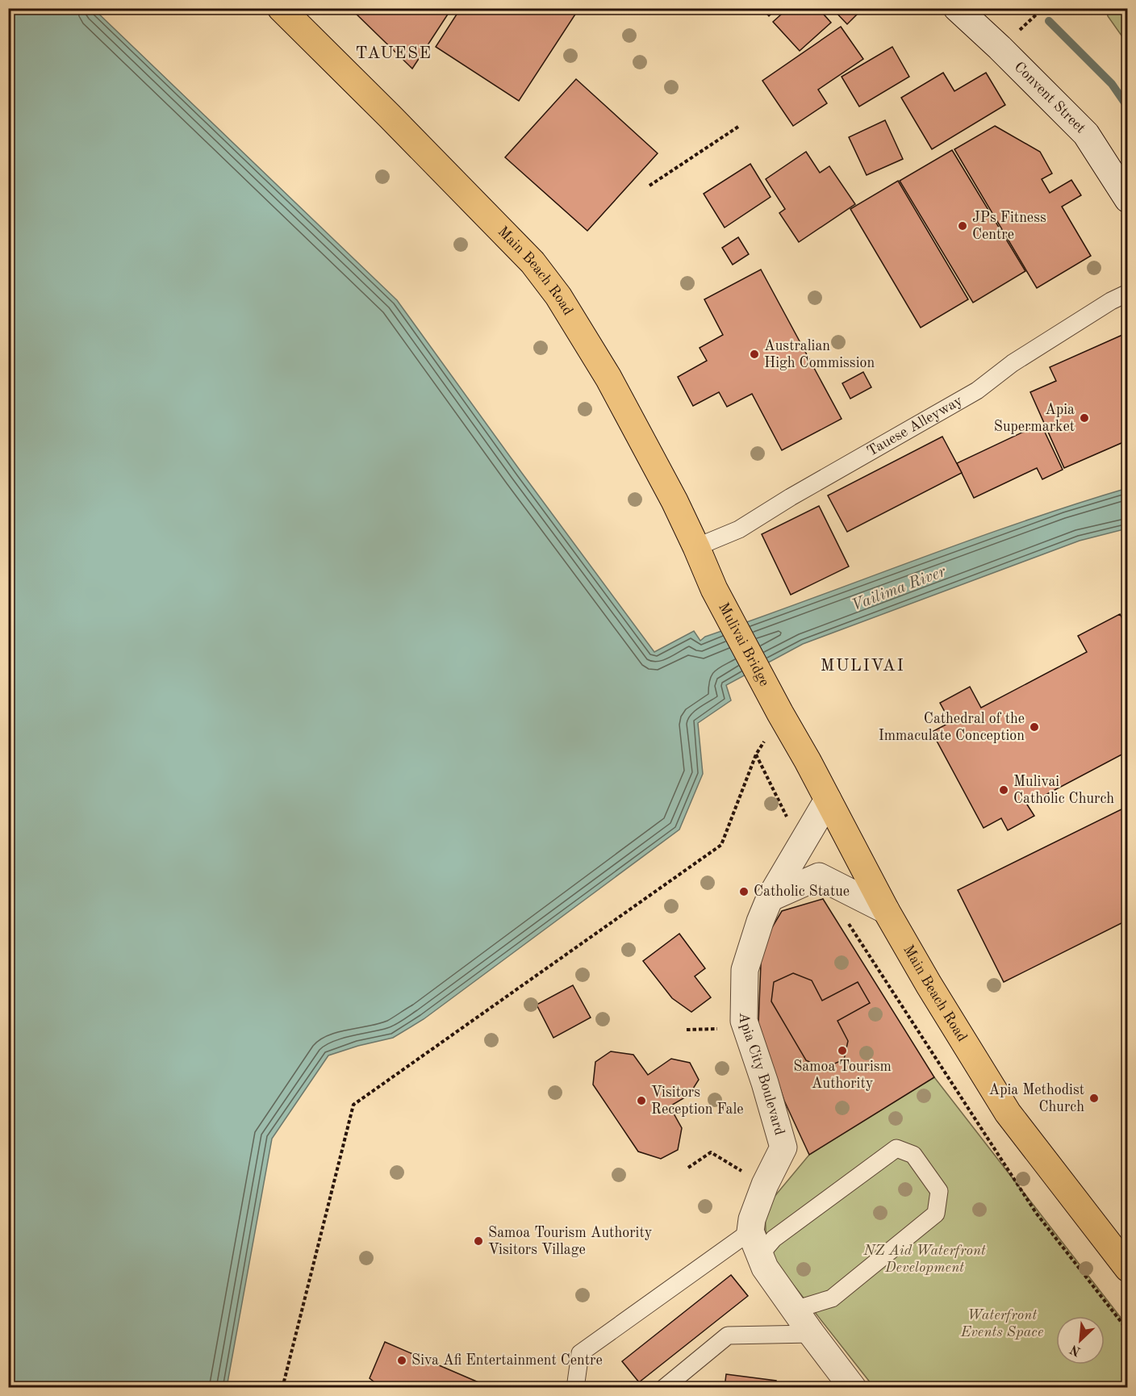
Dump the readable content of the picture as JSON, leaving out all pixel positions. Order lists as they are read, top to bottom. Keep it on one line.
{"streets":{"main road":["Main Beach Road","Mulivai Bridge"],"street":["Convent Street","Apia City Boulevard"],"lane":["Tauese Alleyway"]},"crossings":[["Main Beach Road","Tauese Alleyway"],["Main Beach Road","Mulivai Bridge"],["Main Beach Road","Apia City Boulevard"]],"districts":["TAUESE","MULIVAI"],"water":["Vailima River"],"parks":["NZ Aid Waterfront Development","Waterfront Events Space"],"places":["JPs Fitness Centre","Australian High Commission","Apia Supermarket","Cathedral of the Immaculate Conception","Mulivai Catholic Church","Catholic Statue","Samoa Tourism Authority","Apia Methodist Church","Visitors Reception Fale","Samoa Tourism Authority Visitors Village","Siva Afi Entertainment Centre"],"north":"bottom left"}
